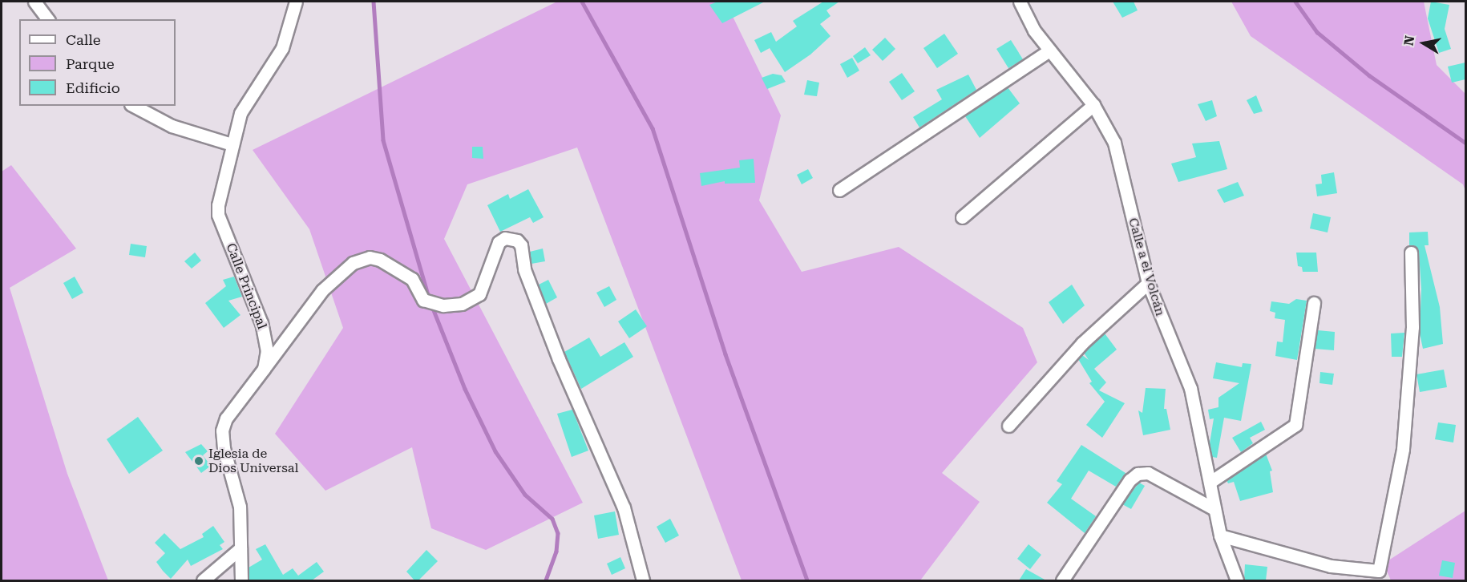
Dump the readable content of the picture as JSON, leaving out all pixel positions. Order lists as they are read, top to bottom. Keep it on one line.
{"streets":{"street":["Calle a el Volcán","Calle Principal"]},"places":["Iglesia de Dios Universal"],"legend":["Calle","Parque","Edificio"],"north":"left"}
